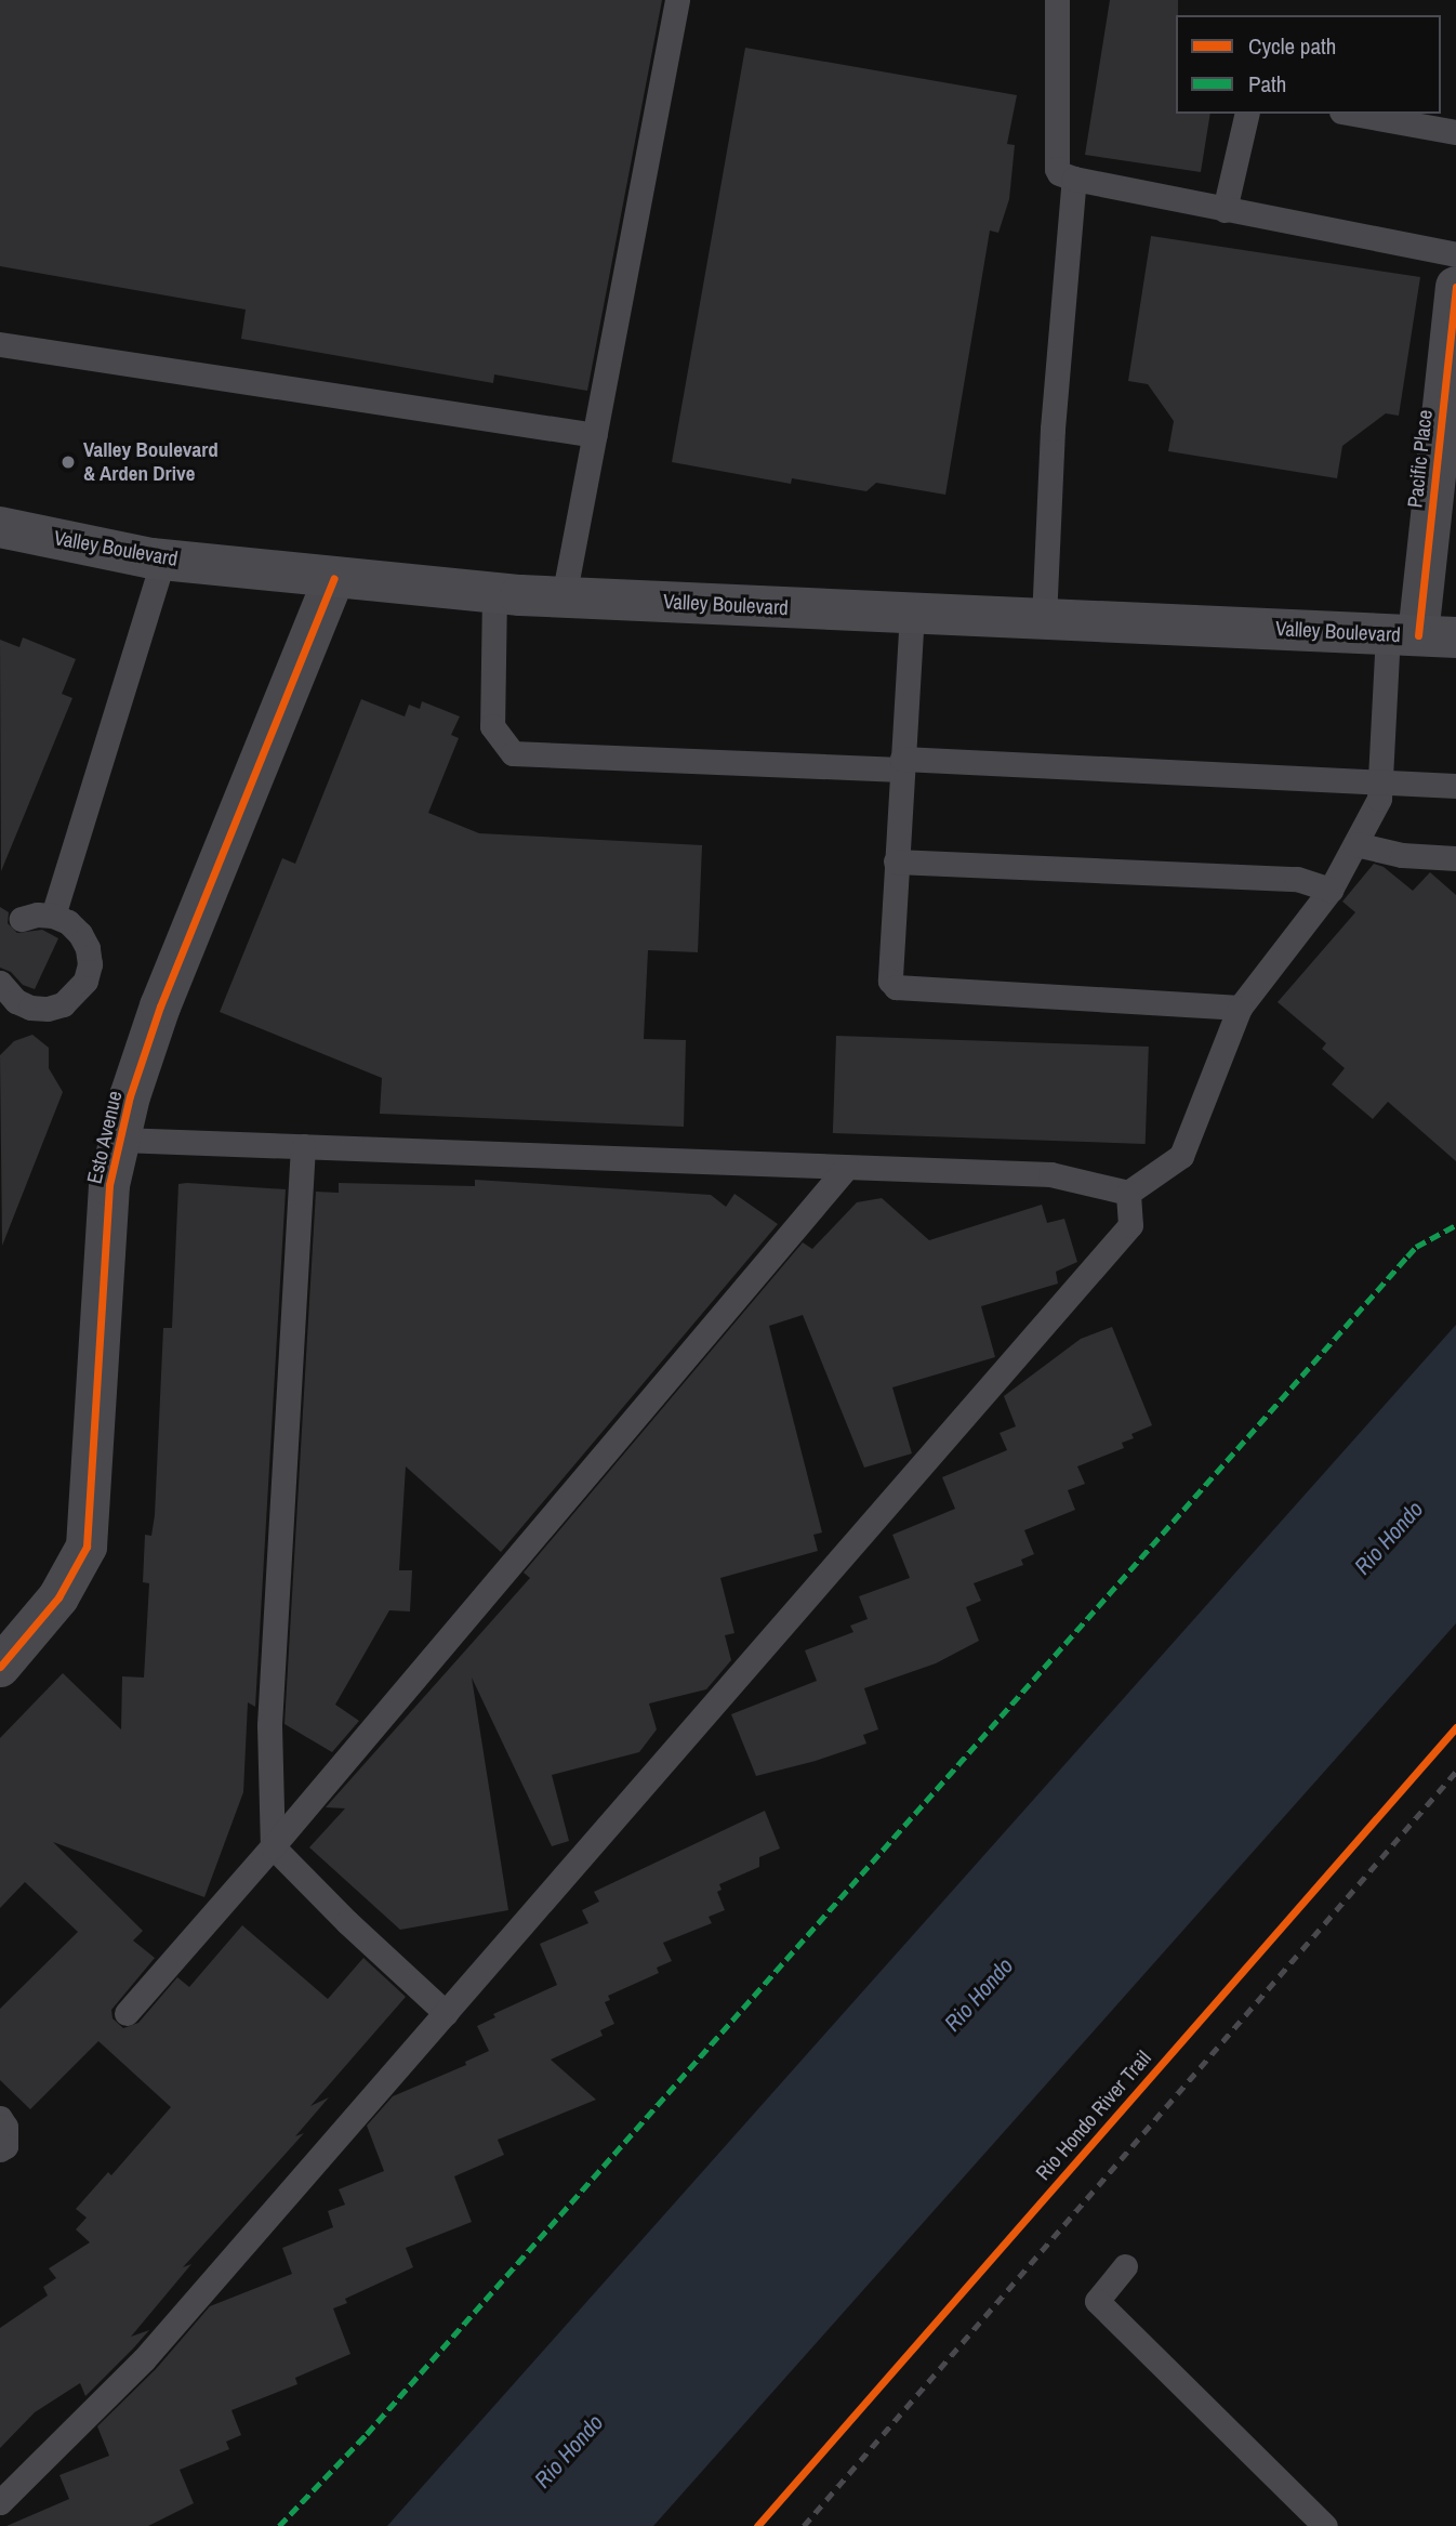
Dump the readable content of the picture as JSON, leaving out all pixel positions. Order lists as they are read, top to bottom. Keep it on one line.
{"streets":{"main road":["Valley Boulevard"],"street":["Pacific Place","Esto Avenue"],"cycle path":["Rio Hondo River Trail"]},"crossings":[["Pacific Place","Valley Boulevard"],["Valley Boulevard","Esto Avenue"]],"water":["Rio Hondo"],"places":["Valley Boulevard & Arden Drive"],"legend":["Cycle path","Path"]}
